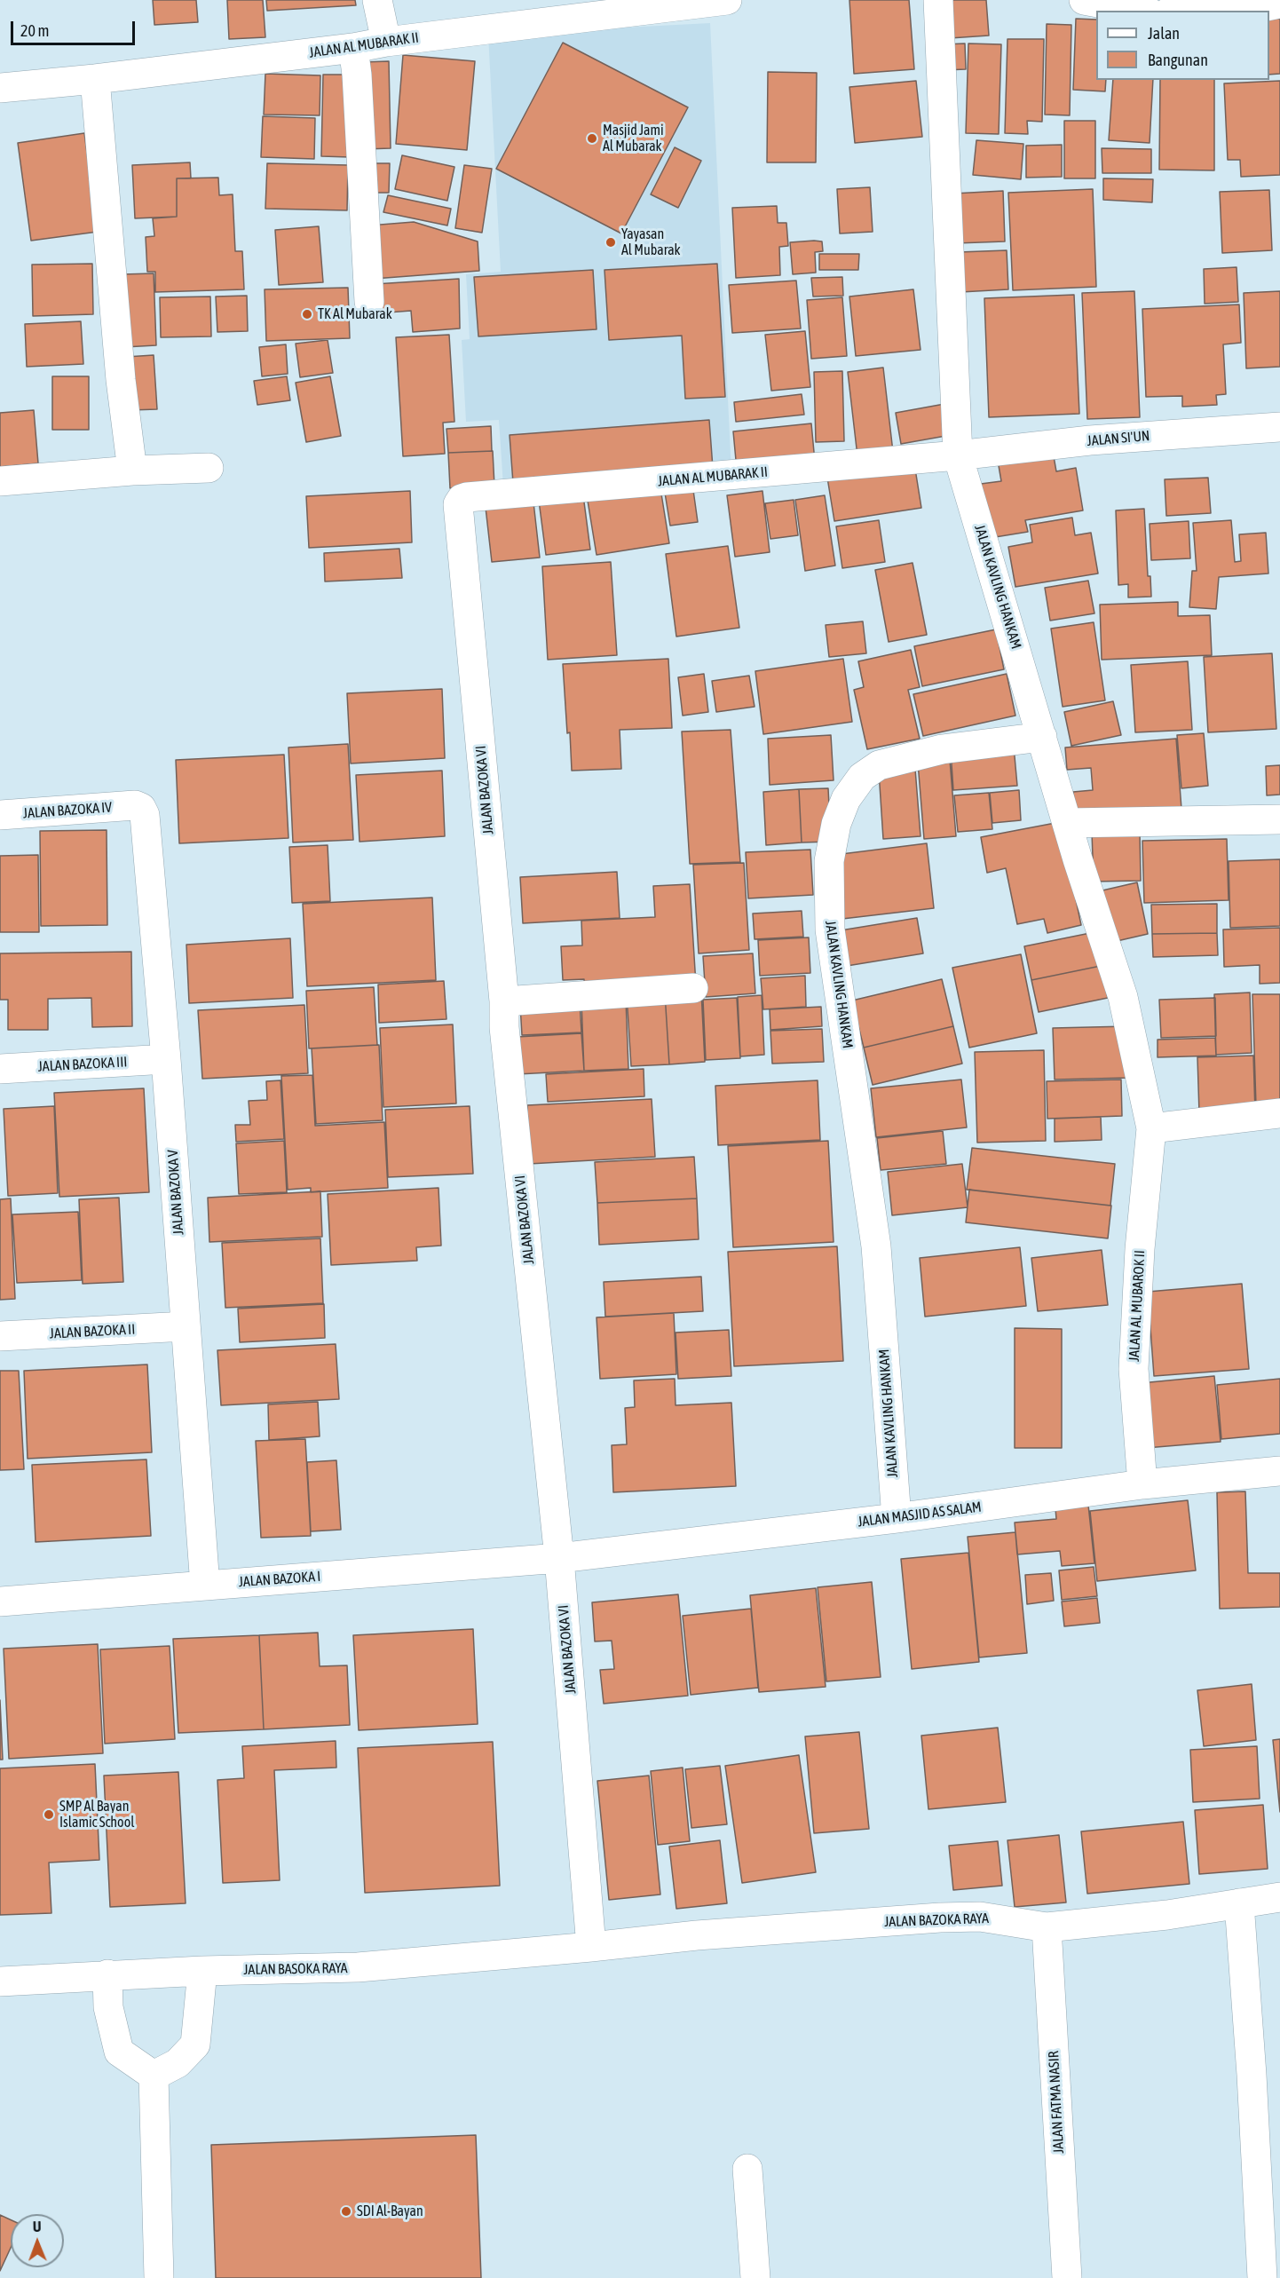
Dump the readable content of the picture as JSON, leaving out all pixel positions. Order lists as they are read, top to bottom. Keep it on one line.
{"streets":{"street":["JALAN AL MUBARAK II","JALAN SI'UN","JALAN KAVLING HANKAM","JALAN BAZOKA VI","JALAN BAZOKA IV","JALAN BAZOKA III","JALAN BAZOKA V","JALAN AL MUBAROK II","JALAN BAZOKA II","JALAN MASJID AS SALAM","JALAN BAZOKA I","JALAN BAZOKA RAYA","JALAN BASOKA RAYA","JALAN FATMA NASIR"]},"crossings":[["JALAN AL MUBARAK II","JALAN SI'UN"],["JALAN AL MUBARAK II","JALAN KAVLING HANKAM"],["JALAN AL MUBARAK II","JALAN BAZOKA VI"],["JALAN SI'UN","JALAN KAVLING HANKAM"],["JALAN KAVLING HANKAM","JALAN AL MUBAROK II"],["JALAN KAVLING HANKAM","JALAN MASJID AS SALAM"],["JALAN BAZOKA VI","JALAN MASJID AS SALAM"],["JALAN BAZOKA VI","JALAN BAZOKA I"],["JALAN BAZOKA VI","JALAN BAZOKA RAYA"],["JALAN BAZOKA VI","JALAN BASOKA RAYA"],["JALAN BAZOKA IV","JALAN BAZOKA V"],["JALAN BAZOKA III","JALAN BAZOKA V"],["JALAN BAZOKA V","JALAN BAZOKA II"],["JALAN BAZOKA V","JALAN BAZOKA I"],["JALAN AL MUBAROK II","JALAN MASJID AS SALAM"],["JALAN MASJID AS SALAM","JALAN BAZOKA I"],["JALAN BAZOKA RAYA","JALAN BASOKA RAYA"],["JALAN BAZOKA RAYA","JALAN FATMA NASIR"]],"places":["Masjid Jami Al Mubarak","Yayasan Al Mubarak","TK Al Mubarak","SMP Al Bayan Islamic School","SDI Al-Bayan"],"legend":["Jalan","Bangunan"],"scale_bar":"20 m","north":"top"}
